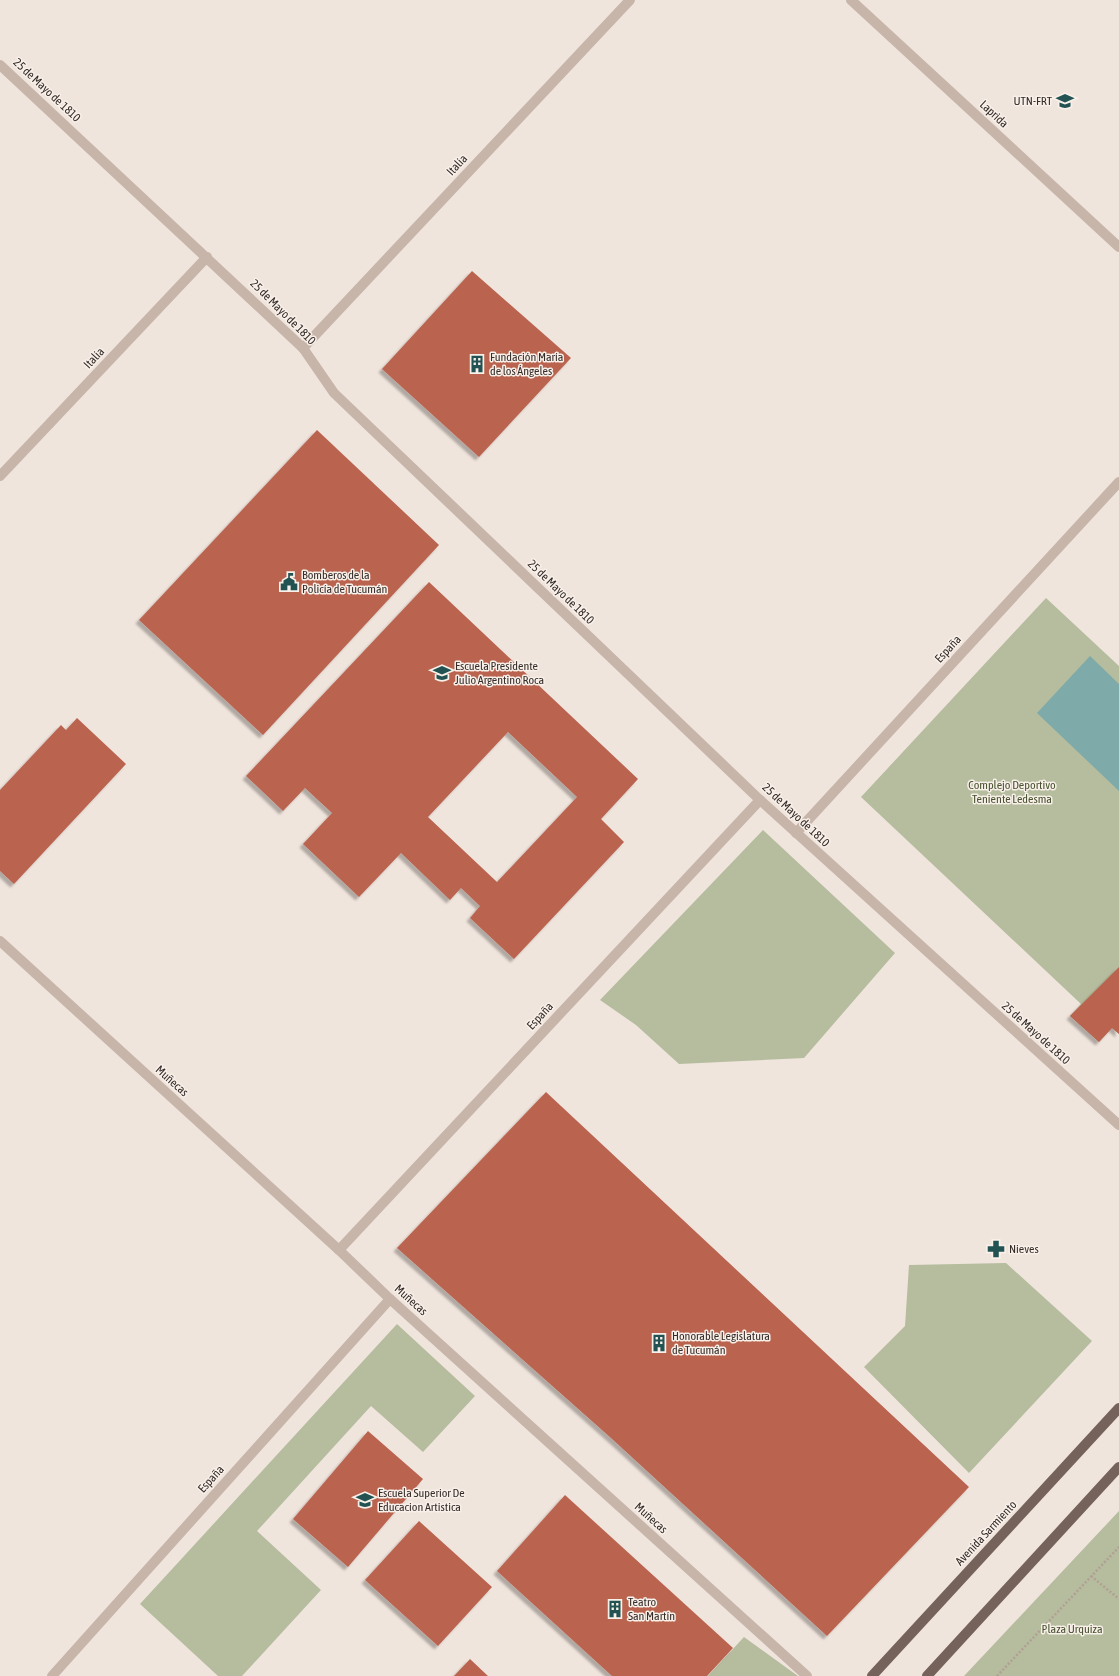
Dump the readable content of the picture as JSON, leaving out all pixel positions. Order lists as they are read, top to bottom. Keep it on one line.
{"streets":{"main road":["Avenida Sarmiento"],"street":["25 de Mayo de 1810","Laprida","Italia","España","Muñecas"]},"crossings":[["25 de Mayo de 1810","Italia"],["25 de Mayo de 1810","España"],["España","Muñecas"]],"parks":["Complejo Deportivo Teniente Ledesma","Plaza Urquiza"],"places":{"school or university":["UTN-FRT","Escuela Presidente Julio Argentino Roca","Escuela Superior De Educacion Artistica"],"building":["Fundación María de los Ángeles","Honorable Legislatura de Tucumán","Teatro San Martín"],"public building":["Bomberos de la Policía de Tucumán"],"pharmacy":["Nieves"]}}
